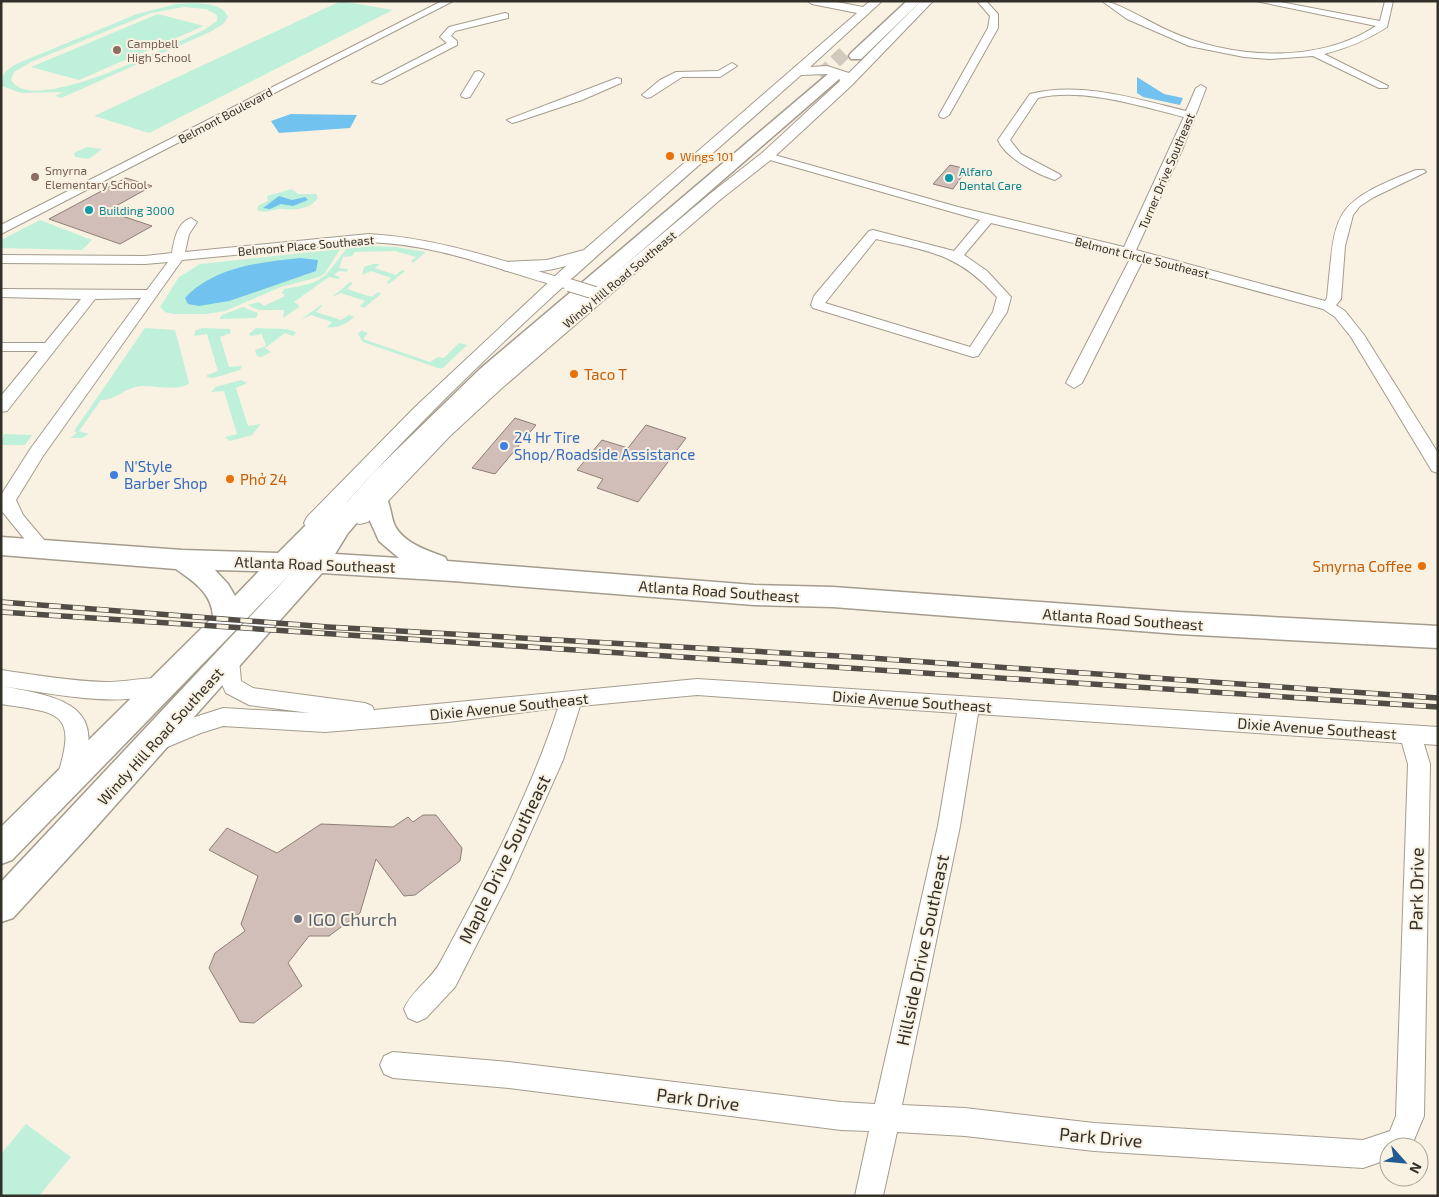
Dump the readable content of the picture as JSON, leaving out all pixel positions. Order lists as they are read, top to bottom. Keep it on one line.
{"streets":{"main road":["Windy Hill Road Southeast","Atlanta Road Southeast"],"street":["Belmont Boulevard","Turner Drive Southeast","Belmont Place Southeast","Belmont Circle Southeast","Dixie Avenue Southeast","Maple Drive Southeast","Park Drive","Hillside Drive Southeast"]},"crossings":[["Turner Drive Southeast","Belmont Circle Southeast"],["Belmont Place Southeast","Windy Hill Road Southeast"],["Belmont Circle Southeast","Windy Hill Road Southeast"],["Windy Hill Road Southeast","Atlanta Road Southeast"],["Windy Hill Road Southeast","Dixie Avenue Southeast"],["Dixie Avenue Southeast","Maple Drive Southeast"],["Dixie Avenue Southeast","Park Drive"],["Dixie Avenue Southeast","Hillside Drive Southeast"],["Park Drive","Hillside Drive Southeast"]],"places":["Campbell High School","Wings 101","Smyrna Elementary School","Alfaro Dental Care","Building 3000","Taco T","24 Hr Tire Shop/Roadside Assistance","N'Style Barber Shop","Phở 24","Smyrna Coffee","IGO Church"],"north":"bottom right"}
